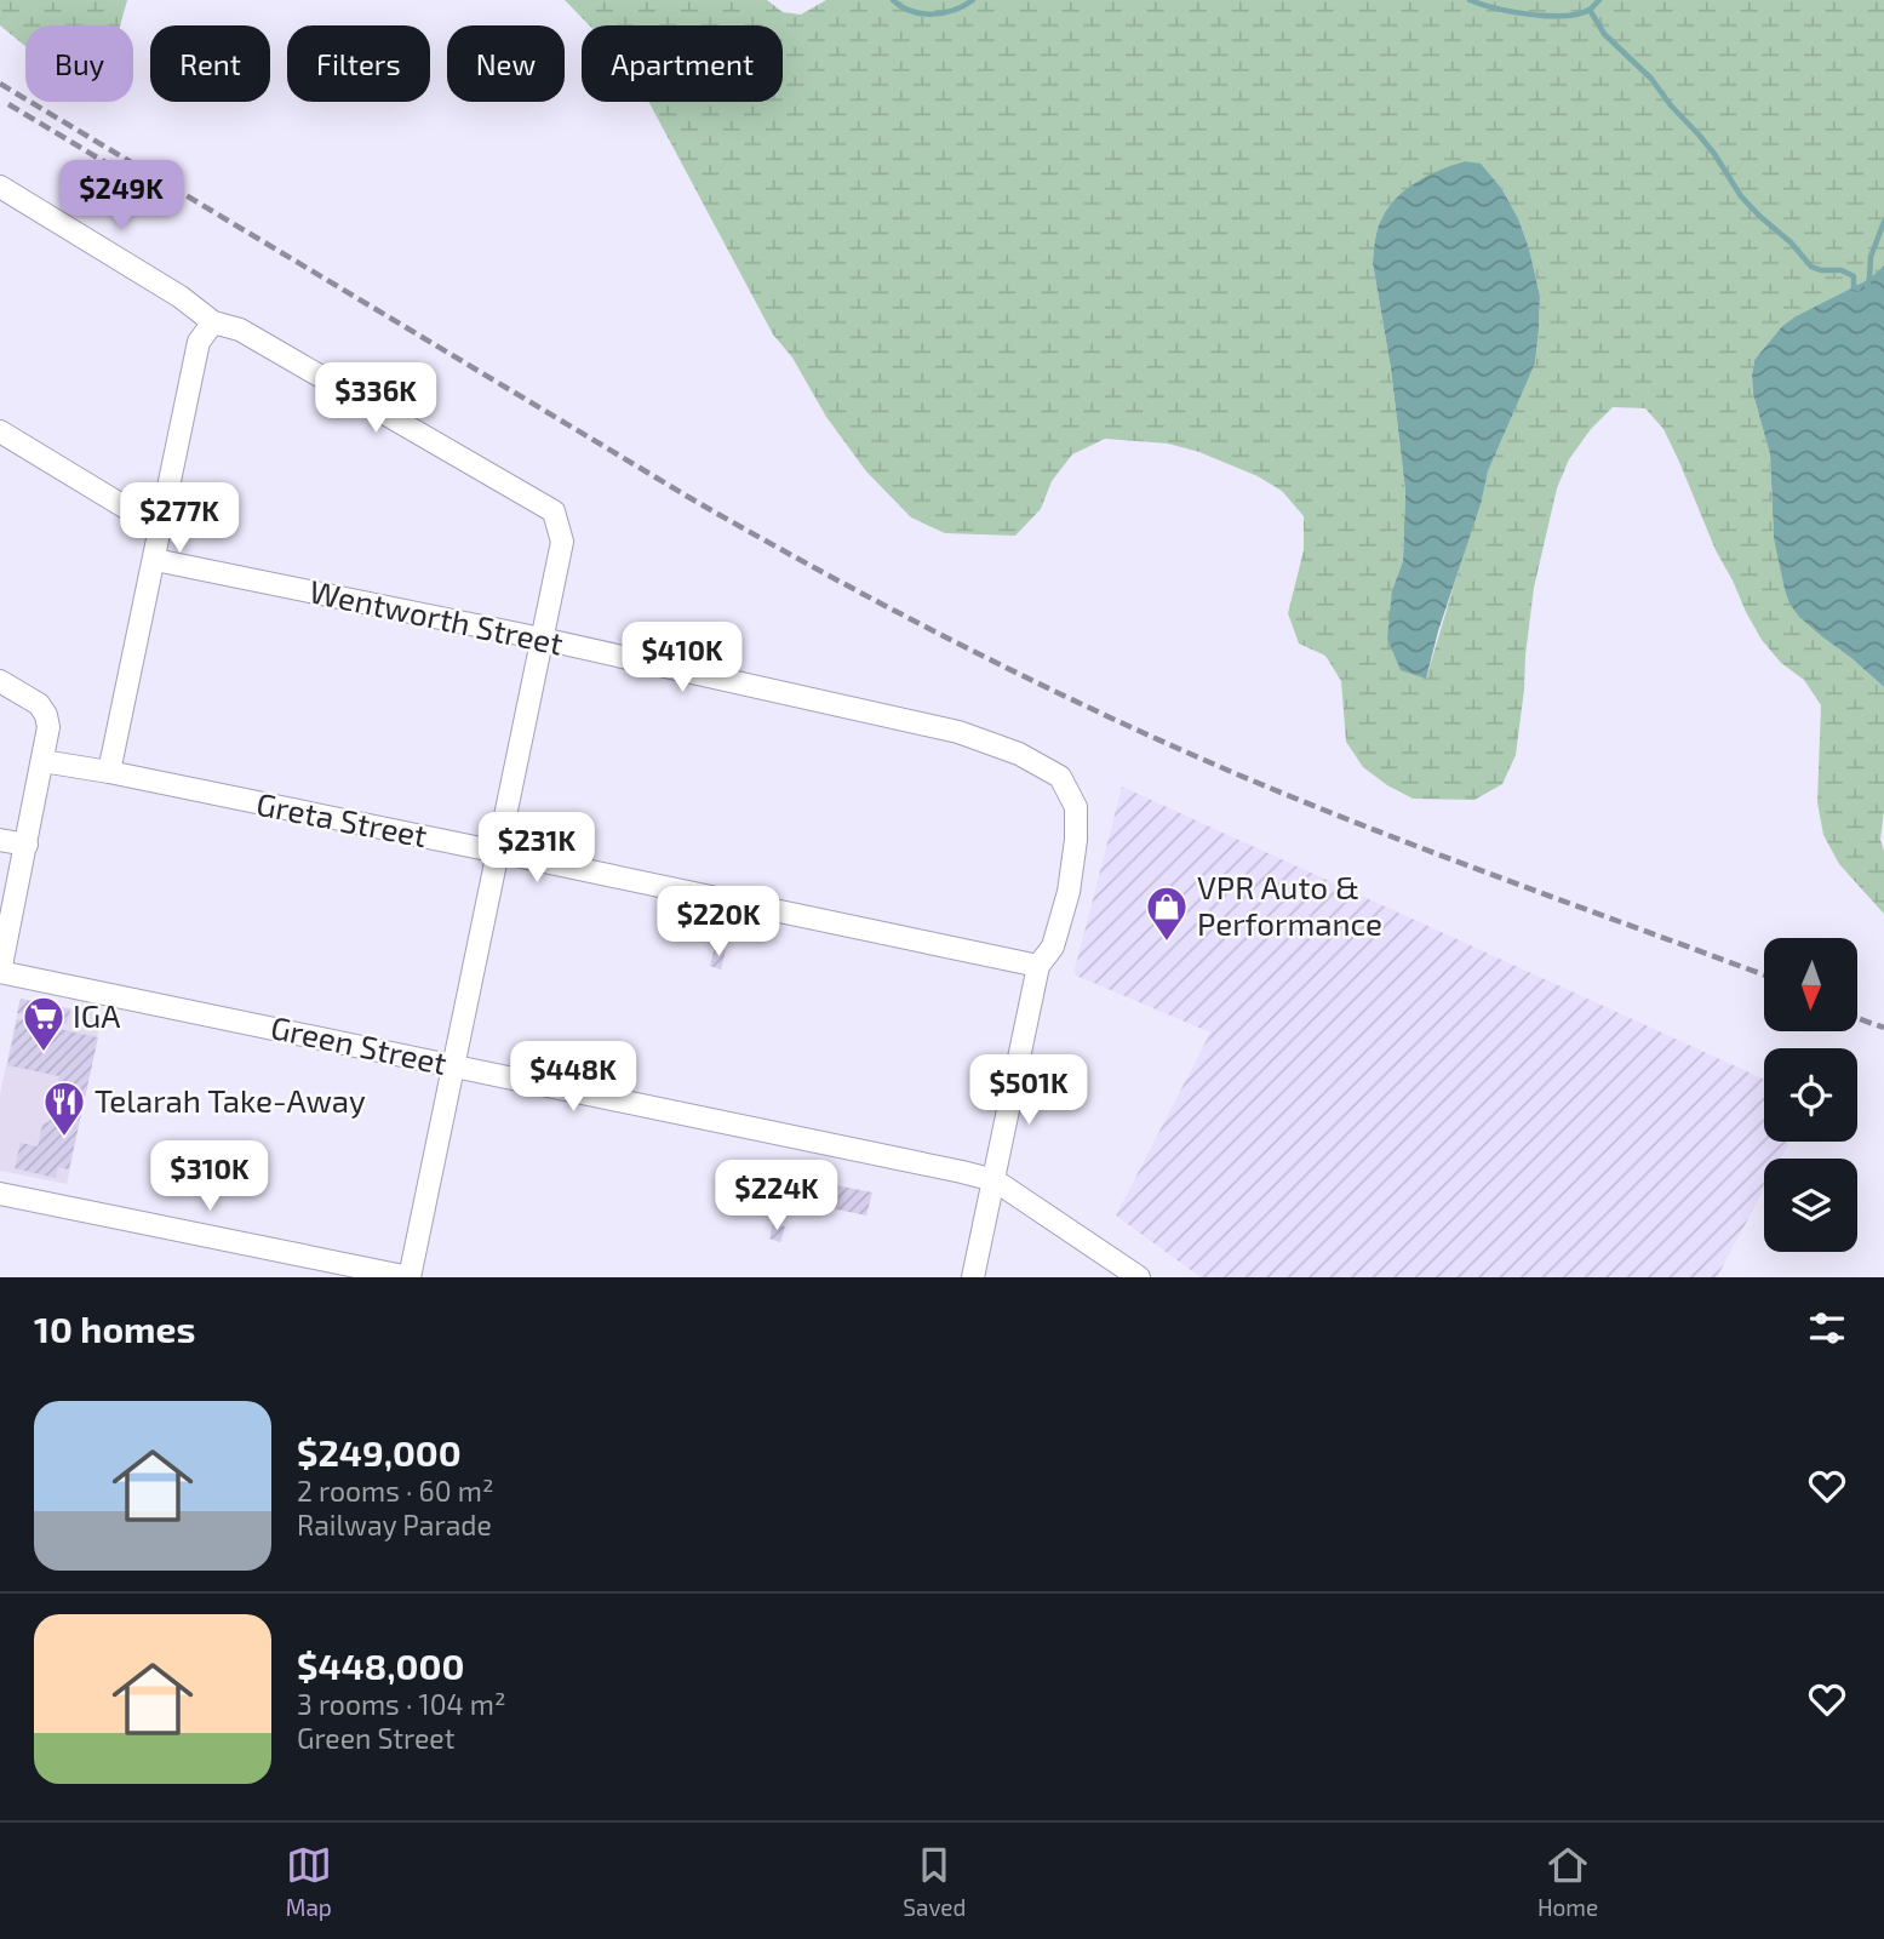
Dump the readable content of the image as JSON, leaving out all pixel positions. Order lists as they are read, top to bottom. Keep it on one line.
{"streets":{"street":["Wentworth Street","Greta Street","Green Street"]},"crossings":[["Wentworth Street","Greta Street"],["Wentworth Street","Green Street"]],"places":{"shop":["VPR Auto & Performance"],"supermarket":["IGA"],"restaurant":["Telarah Take-Away"]},"north":"bottom","page":{"chip":["Buy","Rent","Filters","New","Apartment"],"price":["$249K","$336K","$277K","$410K","$231K","$220K","$448K","$501K","$310K","$224K"],"heading":"10 homes","list":[{"name":"$249,000","note":"2 rooms · 60 m² · Railway Parade"},{"name":"$448,000","note":"3 rooms · 104 m² · Green Street"}],"tabs":["Map","Saved","Home"]}}
